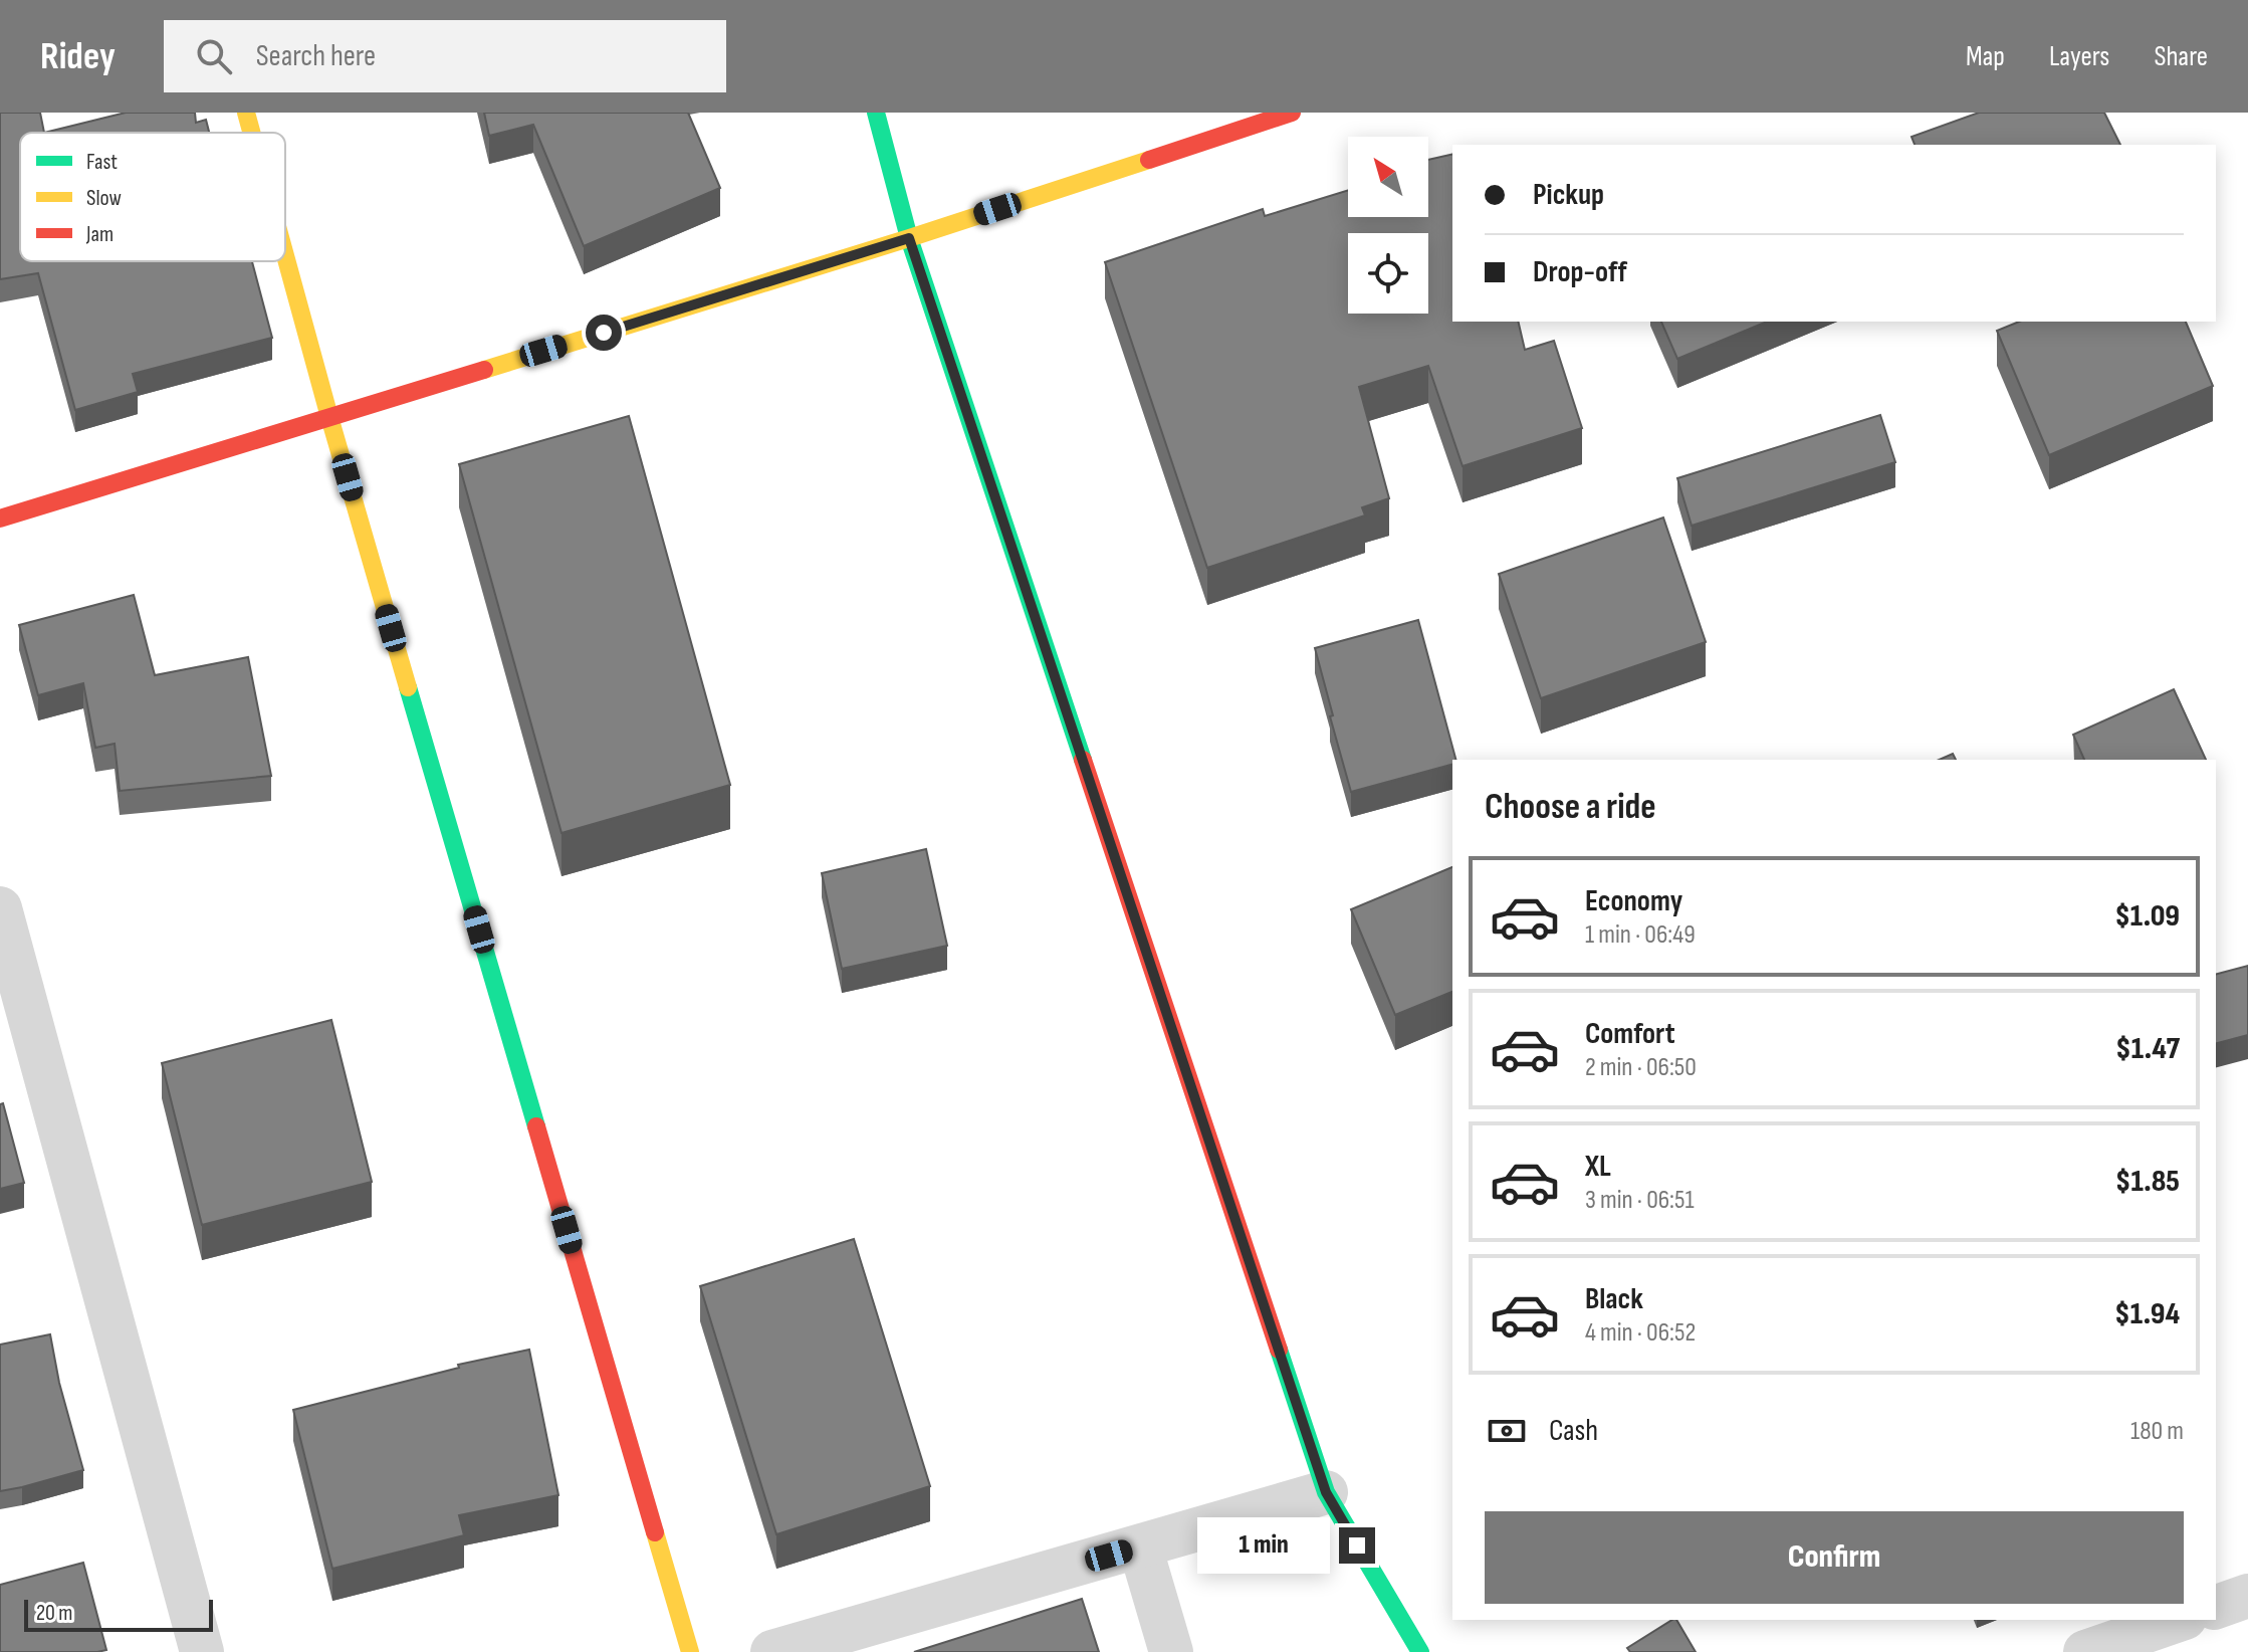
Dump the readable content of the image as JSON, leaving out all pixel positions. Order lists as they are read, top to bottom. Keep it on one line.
{"legend":["Fast","Slow","Jam"],"scale_bar":"20 m","north":"top left","page":{"header":"Ridey","search":"Search here","nav":["Map","Layers","Share"],"banner":["Pickup","Drop-off"],"heading":"Choose a ride","list":[{"name":"Economy","note":"1 min · 06:49","value":"$1.09"},{"name":"Comfort","note":"2 min · 06:50","value":"$1.47"},{"name":"XL","note":"3 min · 06:51","value":"$1.85"},{"name":"Black","note":"4 min · 06:52","value":"$1.94"}],"pay":["Cash","180 m"],"buttons":"Confirm","bubble":"1 min","scale":"20 m"}}
